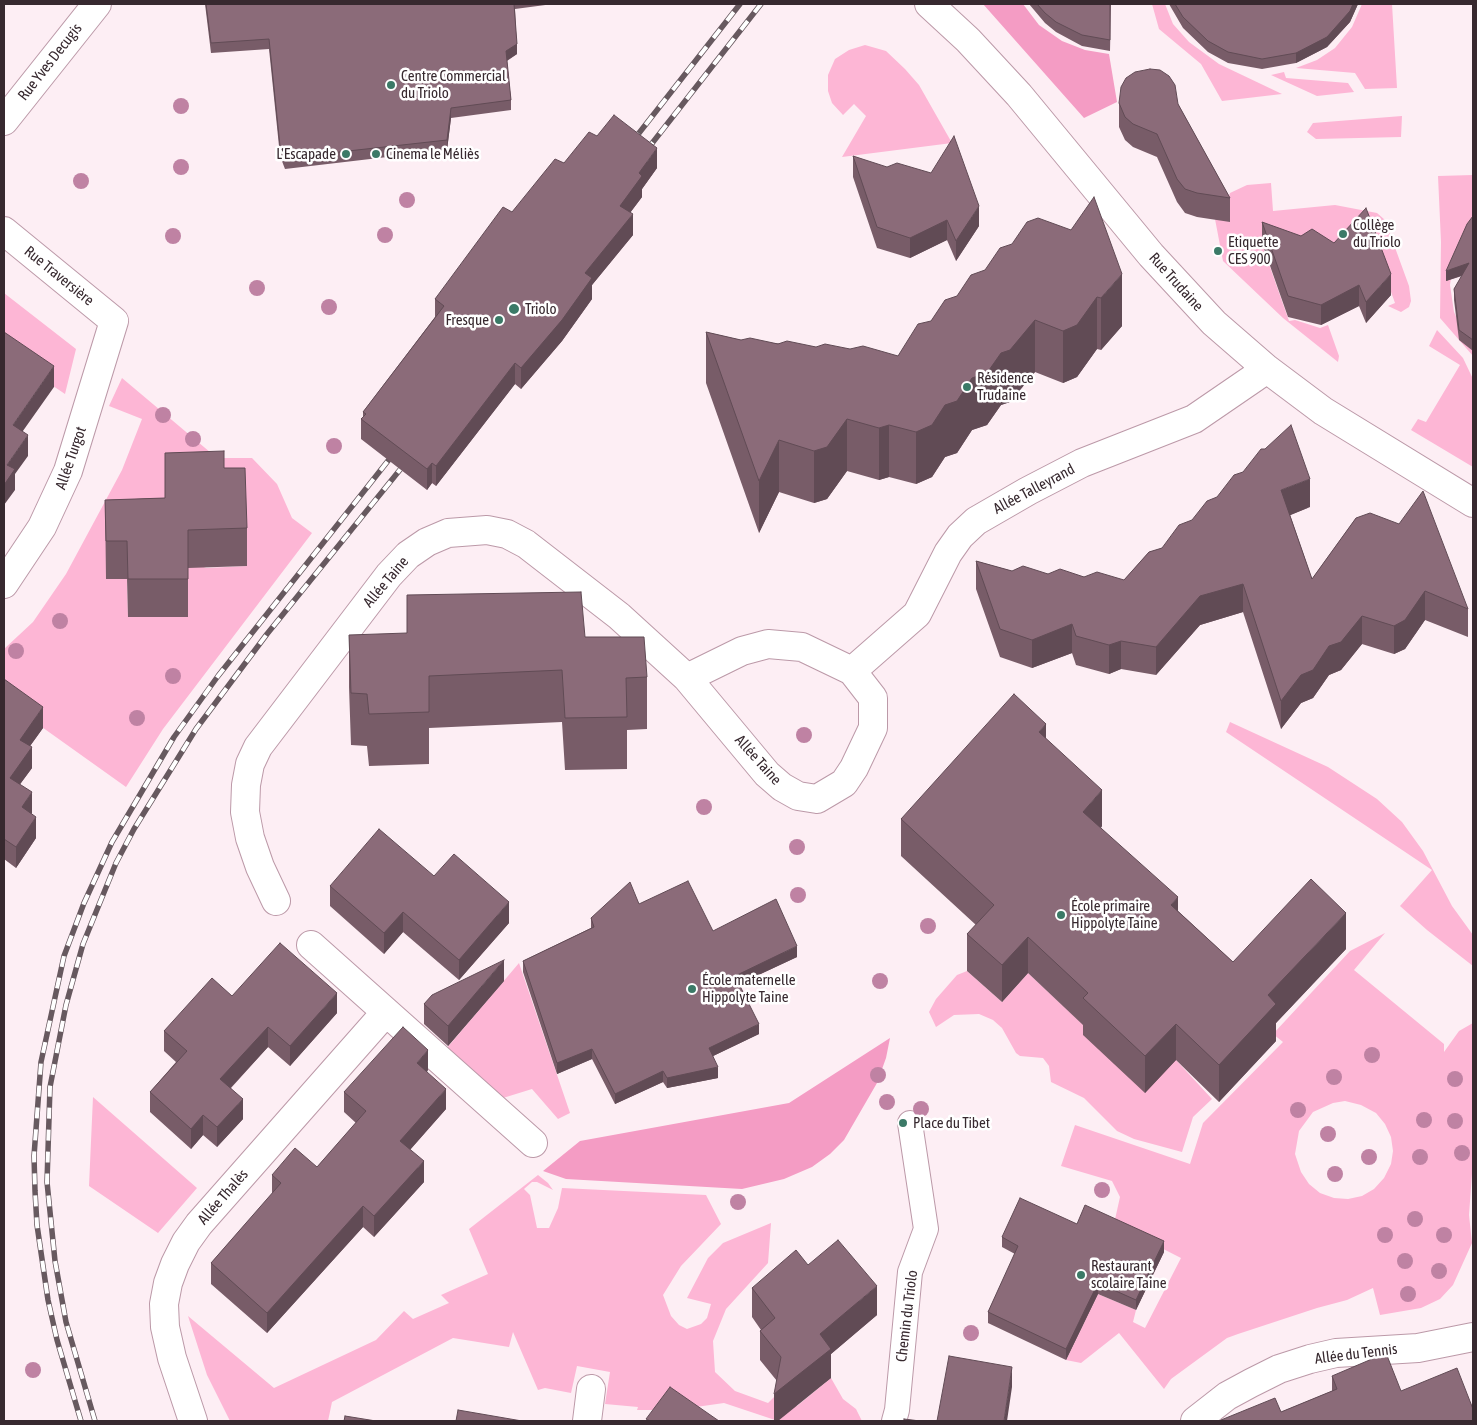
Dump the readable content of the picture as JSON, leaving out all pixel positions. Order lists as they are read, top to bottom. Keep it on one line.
{"streets":{"street":["Rue Yves Decugis","Rue Traversière","Rue Trudaine","Allée Turgot","Allée Talleyrand","Allée Taine","Allée Thalès","Chemin du Triolo","Allée du Tennis"]},"crossings":[["Rue Traversière","Allée Turgot"],["Rue Trudaine","Allée Talleyrand"],["Allée Talleyrand","Allée Taine"]],"places":["Centre Commercial du Triolo","L'Escapade","Cinema le Méliès","Collège du Triolo","Etiquette CES 900","Triolo","Fresque","Résidence Trudaine","École primaire Hippolyte Taine","École maternelle Hippolyte Taine","Place du Tibet","Restaurant scolaire Taine"]}
